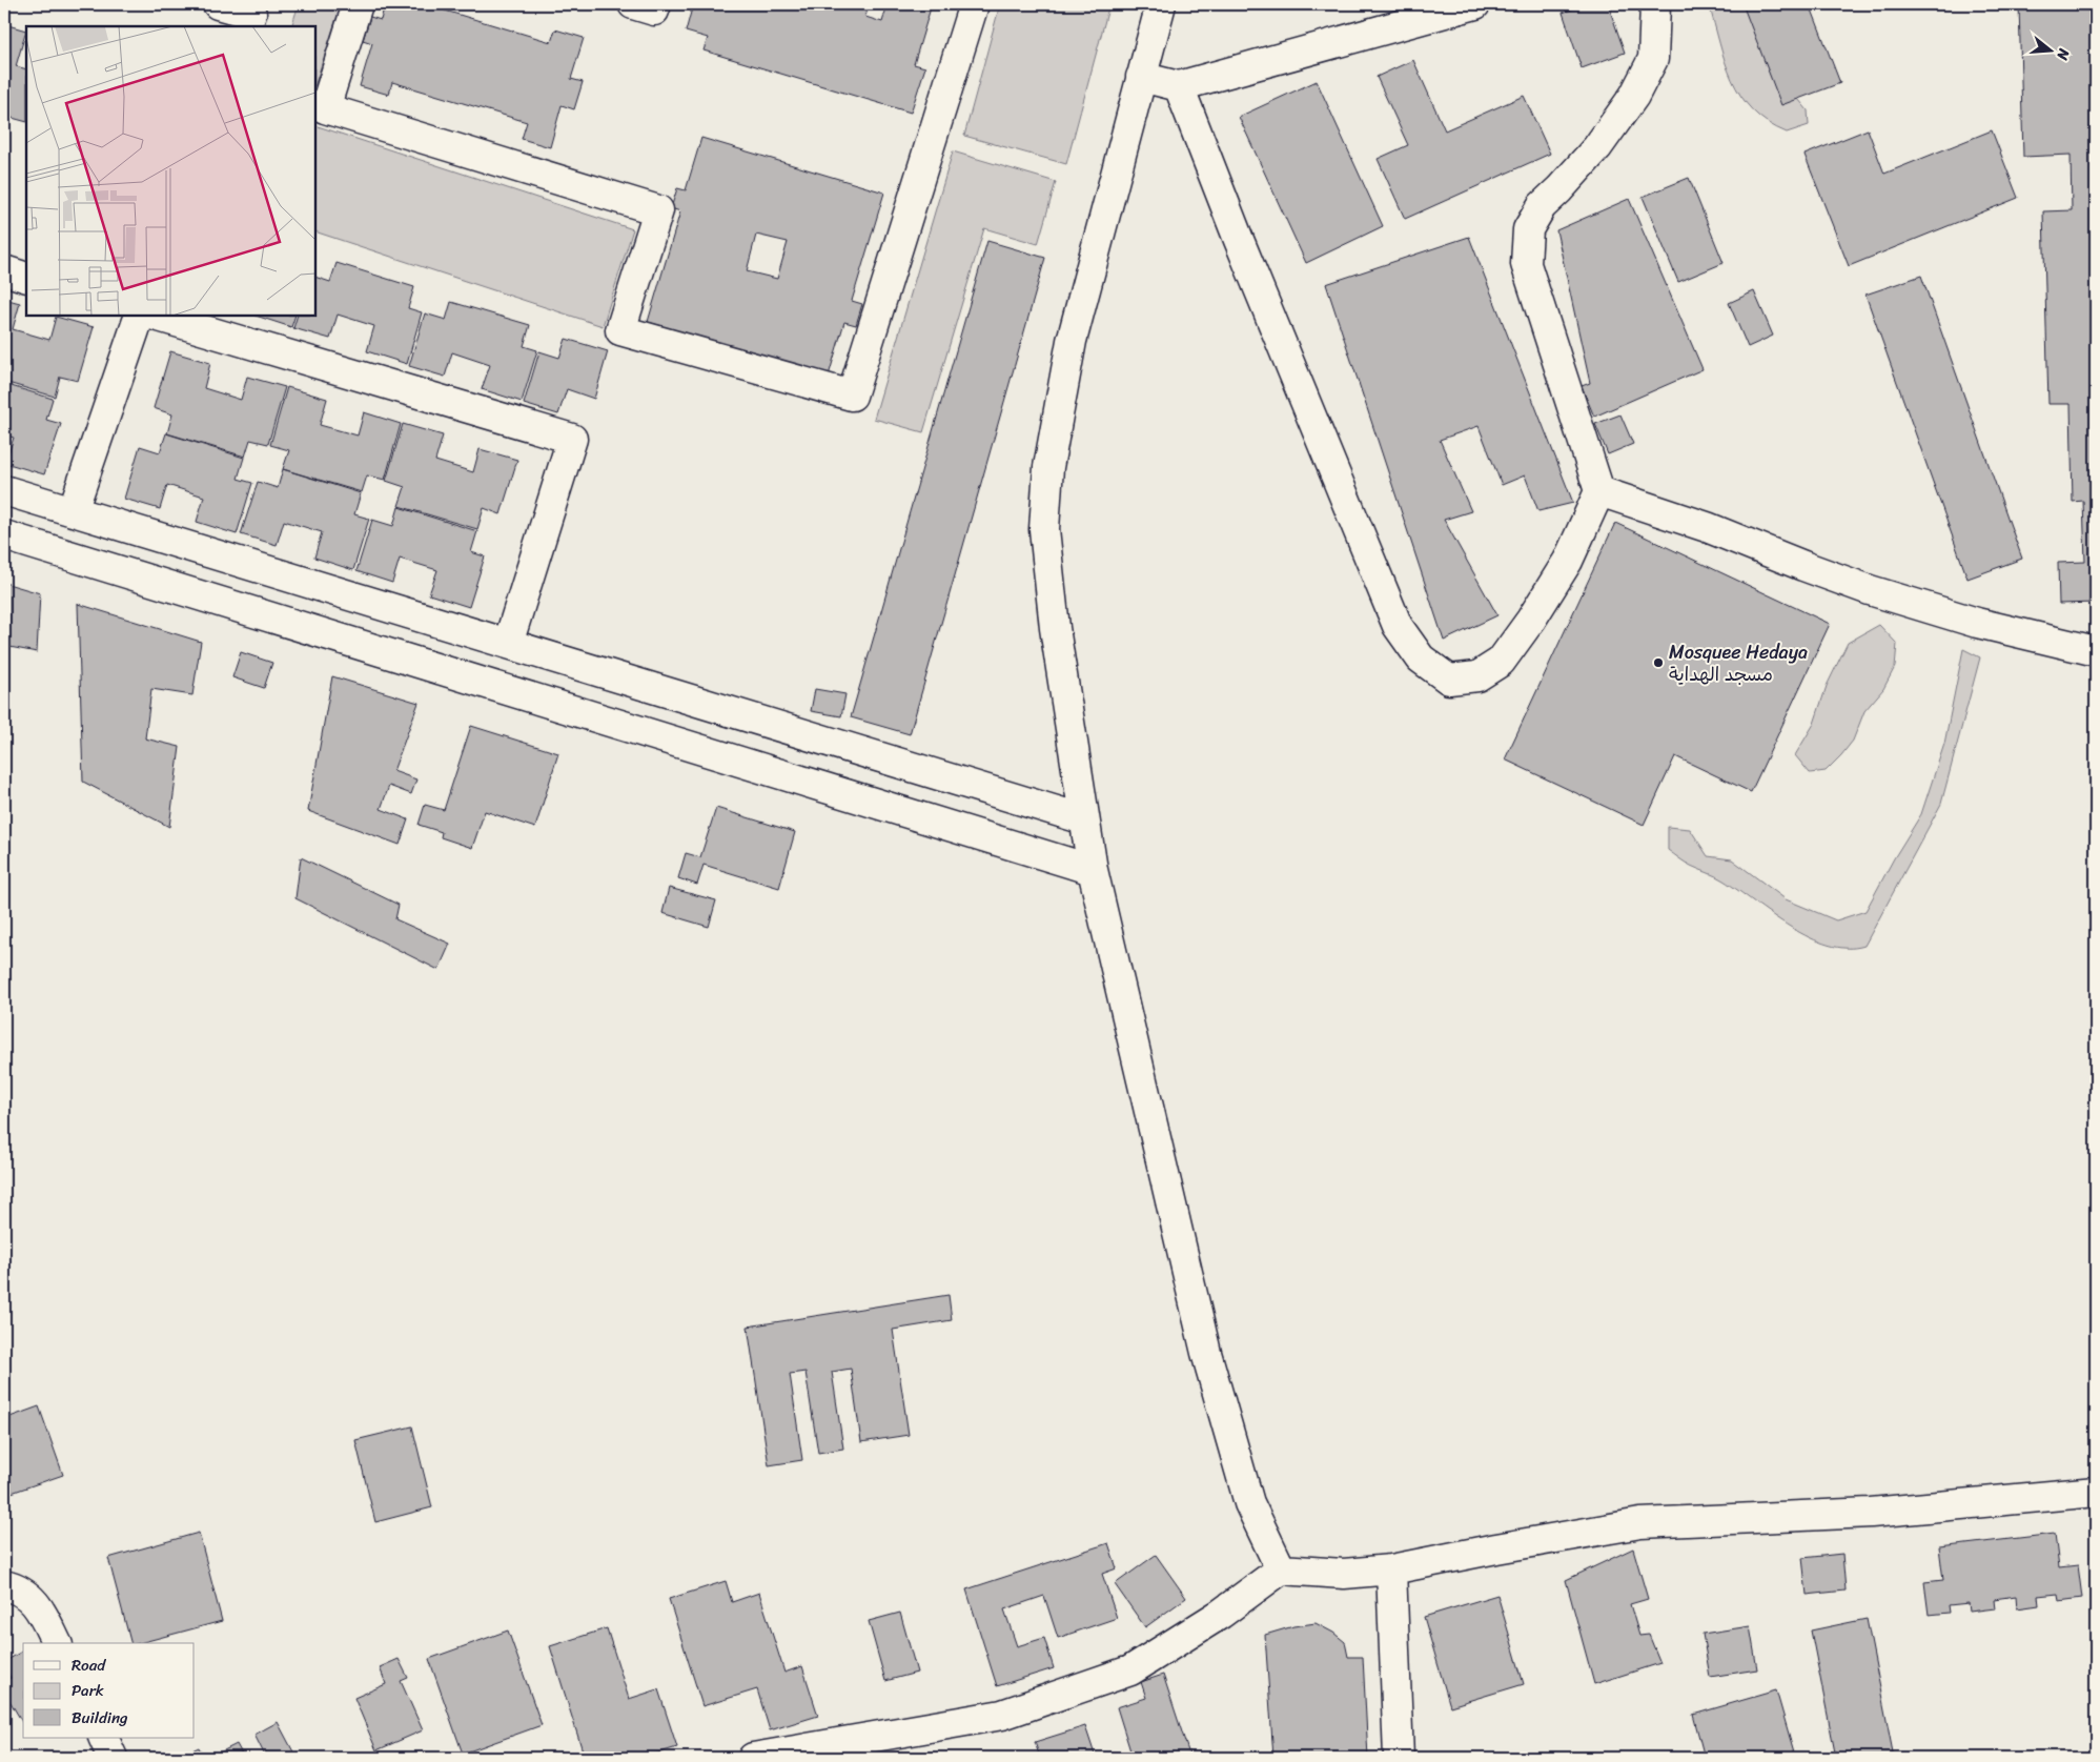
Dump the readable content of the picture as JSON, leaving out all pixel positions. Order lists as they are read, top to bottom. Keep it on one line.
{"places":["Mosquee Hedaya مسجد الهداية"],"legend":["Road","Park","Building"],"north":"right"}
